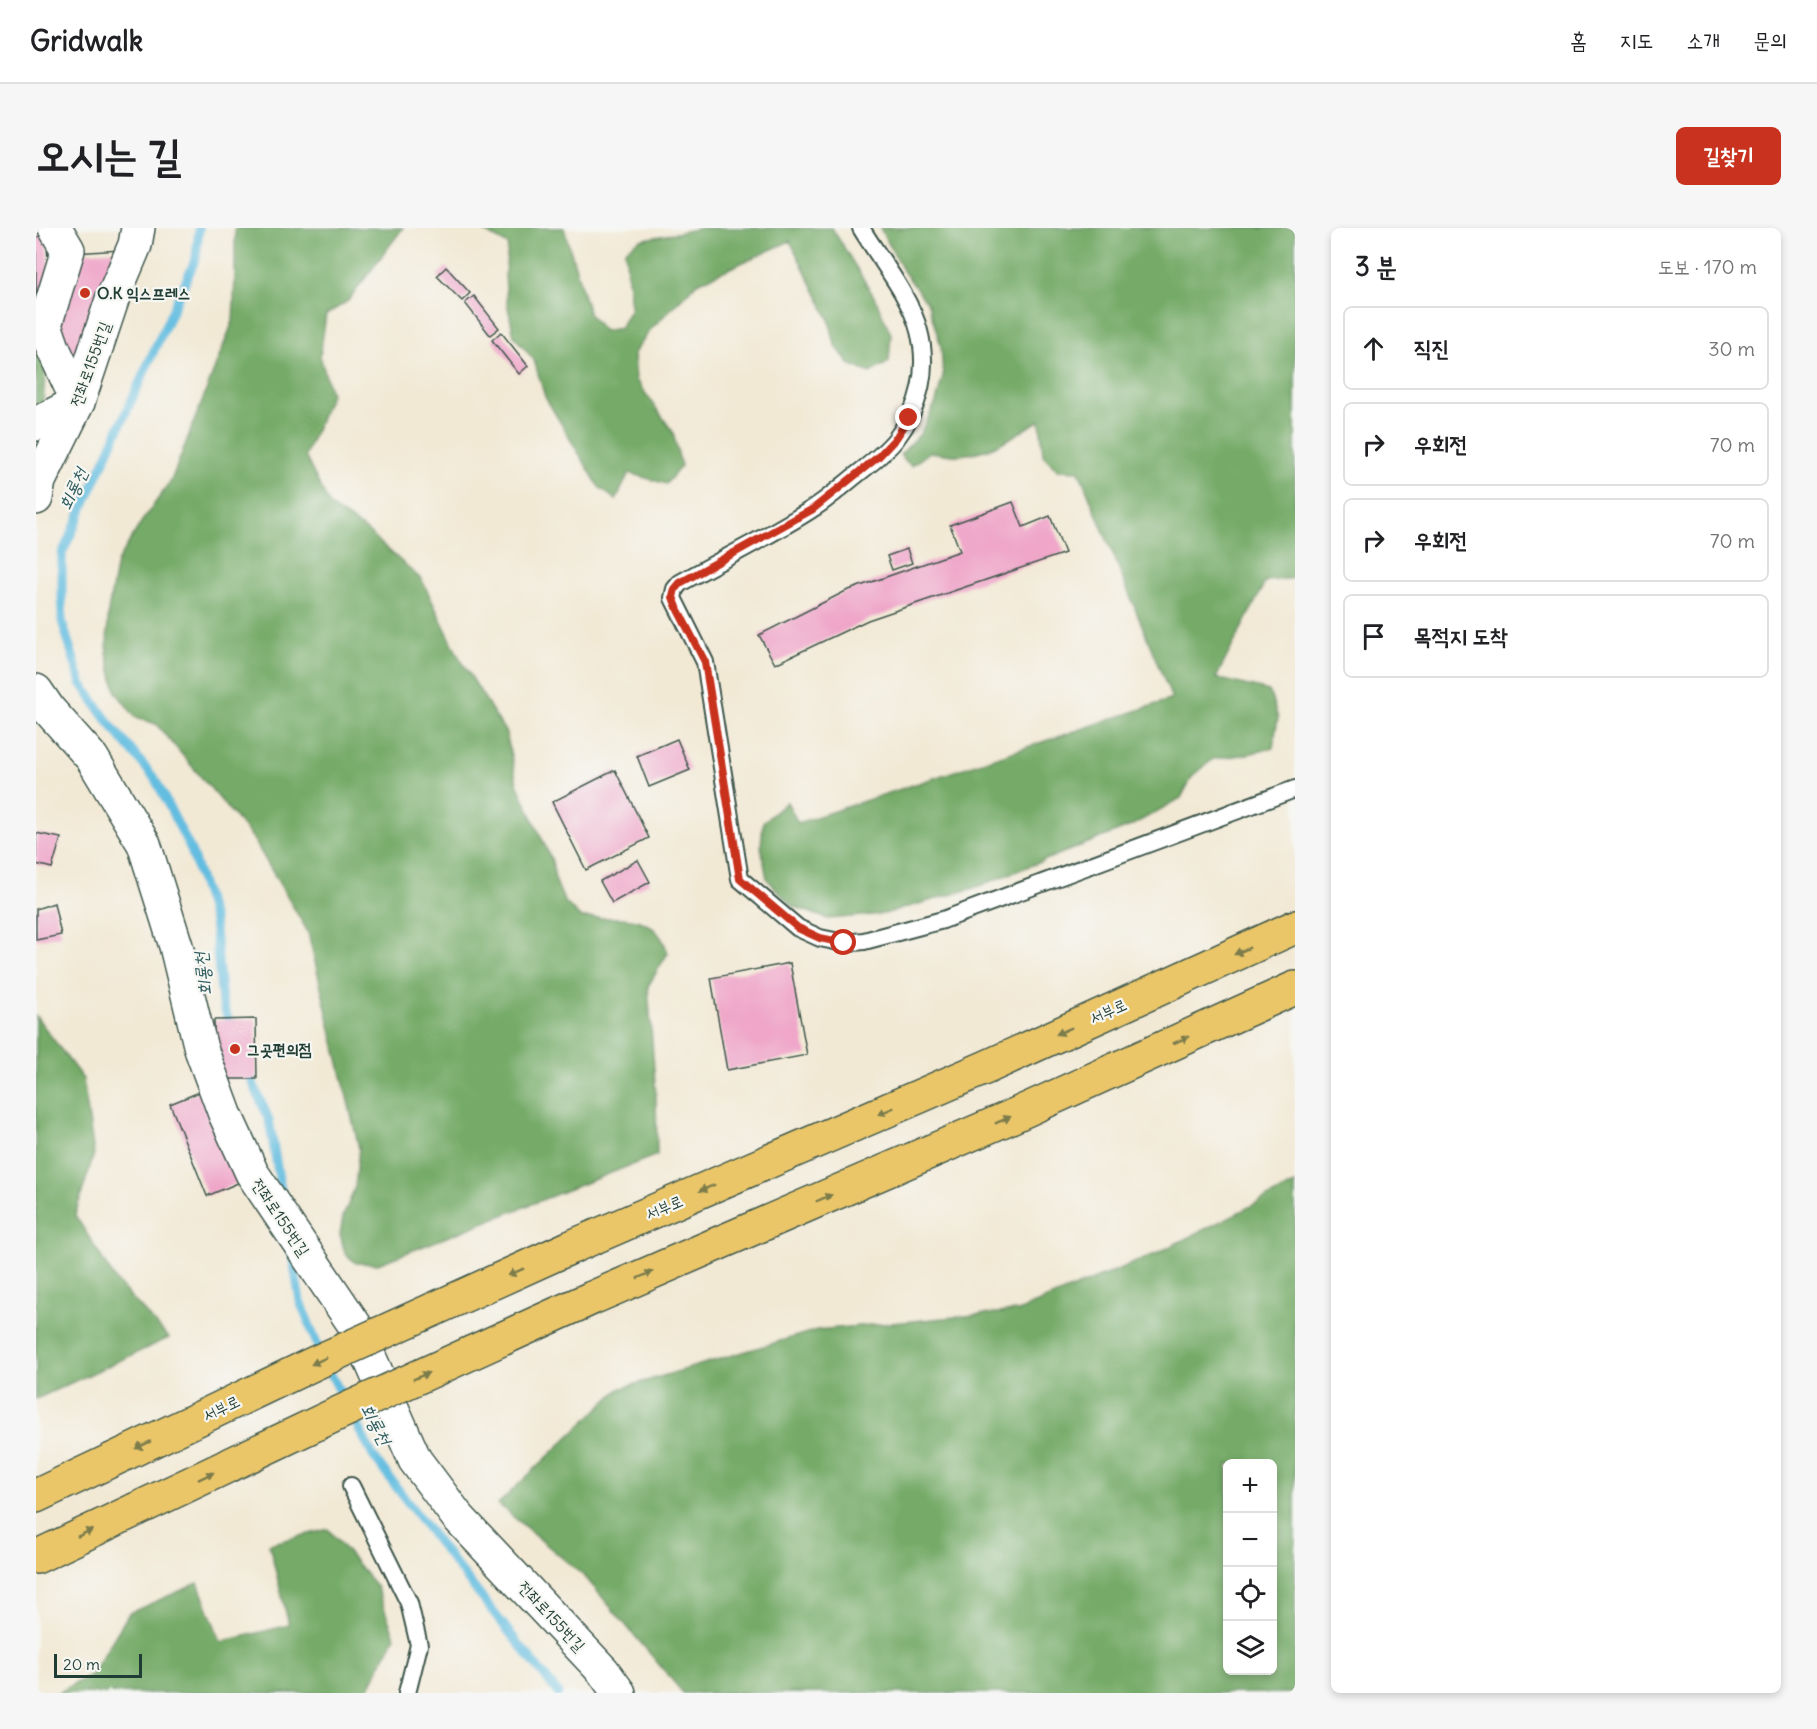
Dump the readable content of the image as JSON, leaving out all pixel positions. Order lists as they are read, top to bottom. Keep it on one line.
{"streets":{"highway":["서부로"],"street":["전좌로155번길"]},"water":["회룡천"],"places":["O.K 익스프레스","그곳편의점"],"scale_bar":"20 m","page":{"header":"Gridwalk","nav":["홈","지도","소개","문의"],"buttons":"길찾기","title":"오시는 길","heading":["3 분","도보 · 170 m"],"list":[["직진","30 m"],["우회전","70 m"],["우회전","70 m"],"목적지 도착"],"map_buttons":["+","−"],"scale":"20 m"}}
